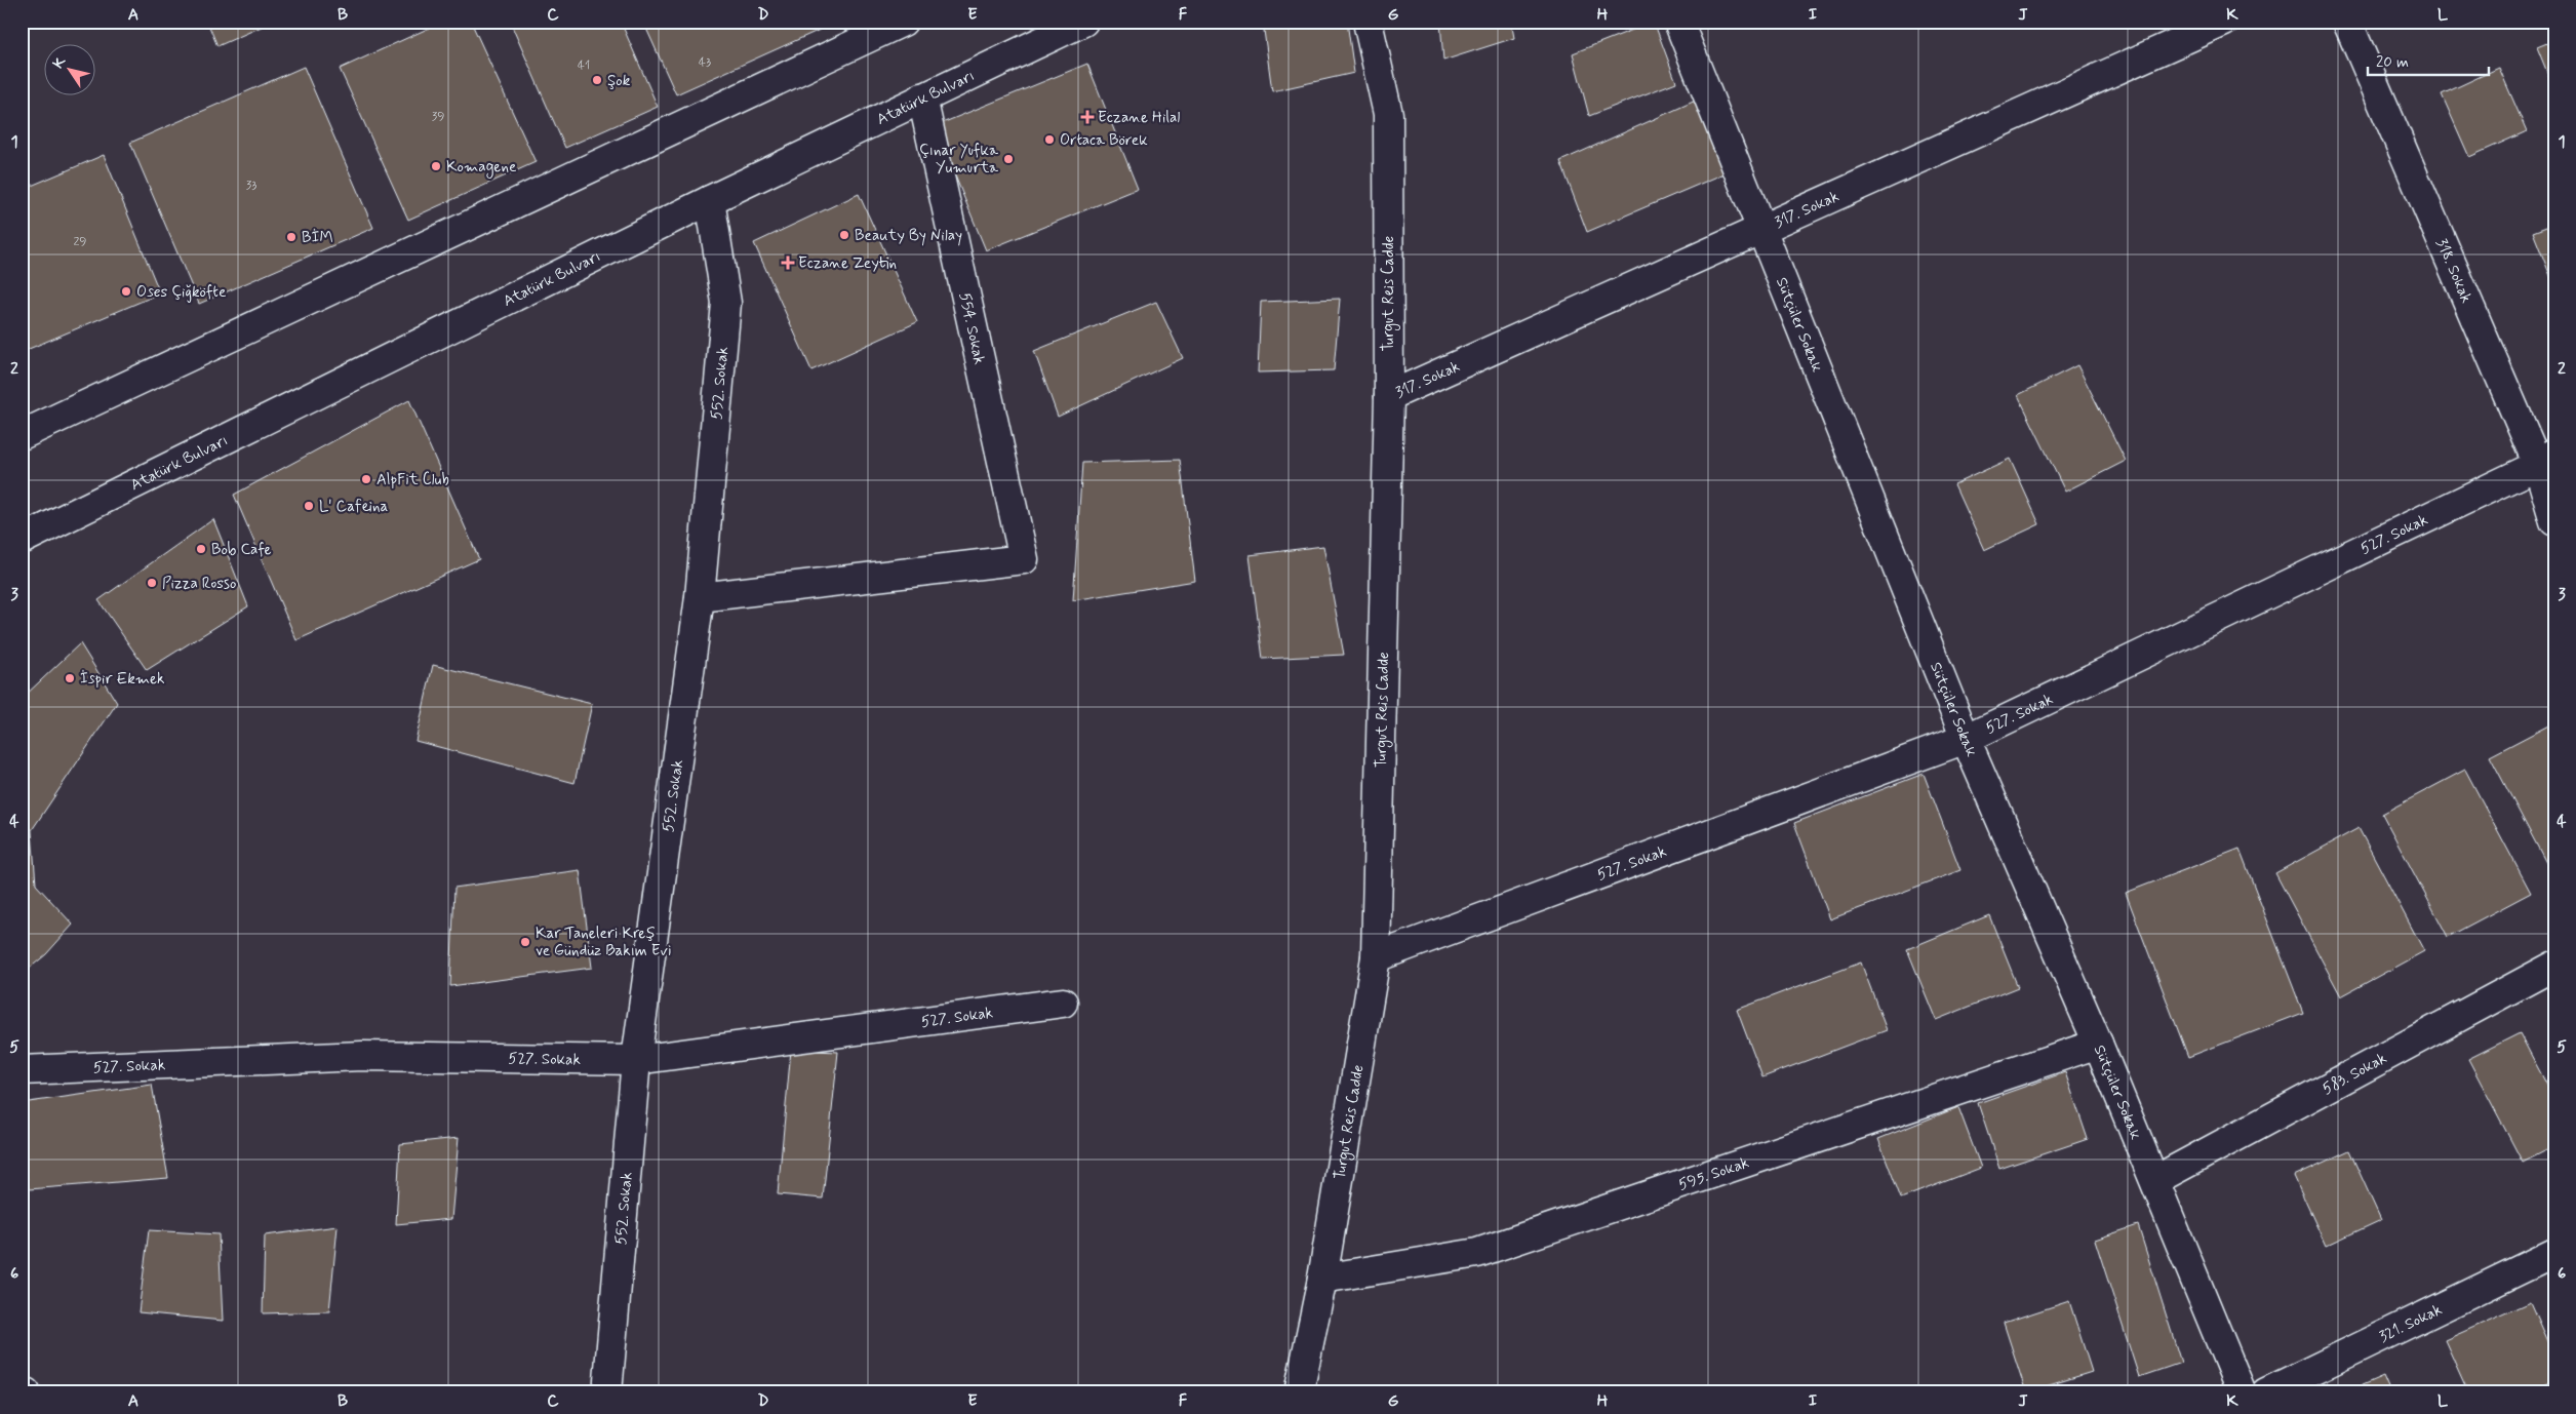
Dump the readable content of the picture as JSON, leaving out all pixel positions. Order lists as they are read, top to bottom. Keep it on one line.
{"streets":{"street":["Atatürk Bulvarı","317. Sokak","318. Sokak","Turgut Reis Cadde","Sütçüler Sokak","554. Sokak","552. Sokak","527. Sokak","583. Sokak","595. Sokak","321. Sokak"]},"crossings":[["Atatürk Bulvarı","554. Sokak"],["Atatürk Bulvarı","552. Sokak"],["317. Sokak","Turgut Reis Cadde"],["317. Sokak","Sütçüler Sokak"],["318. Sokak","527. Sokak"],["Turgut Reis Cadde","527. Sokak"],["Turgut Reis Cadde","595. Sokak"],["Sütçüler Sokak","527. Sokak"],["Sütçüler Sokak","583. Sokak"],["Sütçüler Sokak","595. Sokak"],["554. Sokak","552. Sokak"],["552. Sokak","527. Sokak"]],"places":{"other":["Şok","Ortaca Börek","Çınar Yufka Yumurta","Komagene","Beauty By Nilay","BİM","Oses Çiğköfte","AlpFit Club","L' Cafeina","Bob Cafe","Pizza Rosso","İspir Ekmek","Kar Taneleri Kreş ve Gündüz Bakım Evi"],"health":["Eczane Hilal","Eczane Zeytin"]},"house_numbers":["43","41","39","33","29"],"scale_bar":"20 m","north":"top left","grid":{"columns":["A","B","C","D","E","F","G","H","I","J","K","L"],"rows":["1","2","3","4","5","6"]}}
